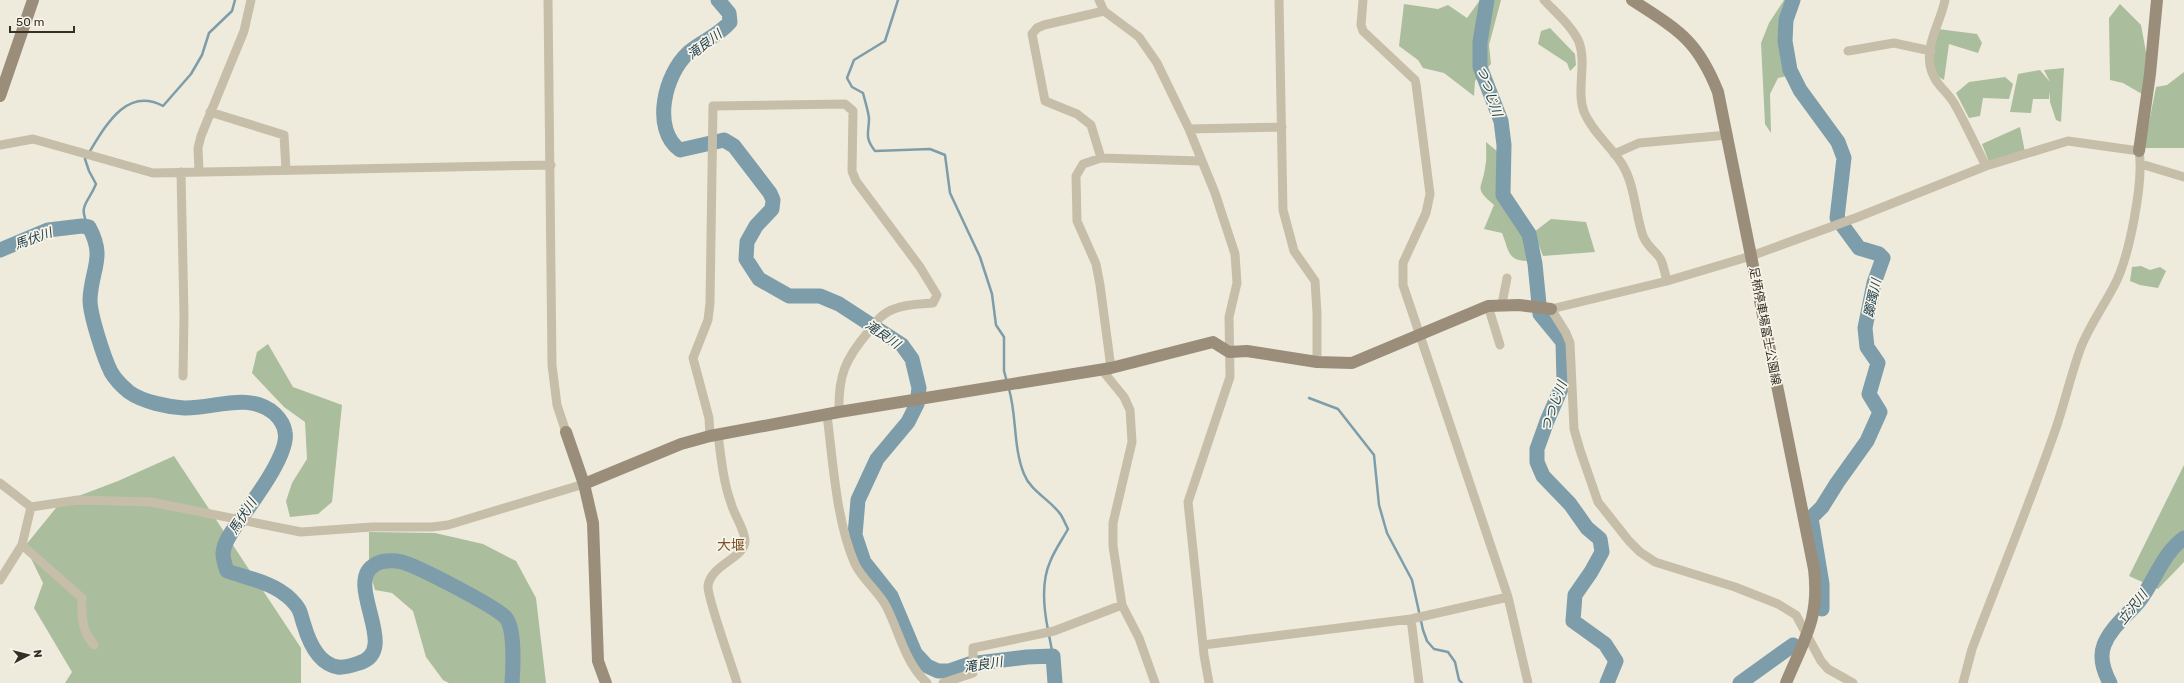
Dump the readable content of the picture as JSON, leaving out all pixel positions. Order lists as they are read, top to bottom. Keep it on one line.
{"streets":{"street":["足柄停車場富士公園線"]},"districts":["大堰"],"water":["滝良川","つつじ川","馬伏川","躑躅川","立沢川"],"scale_bar":"50 m","north":"right"}
